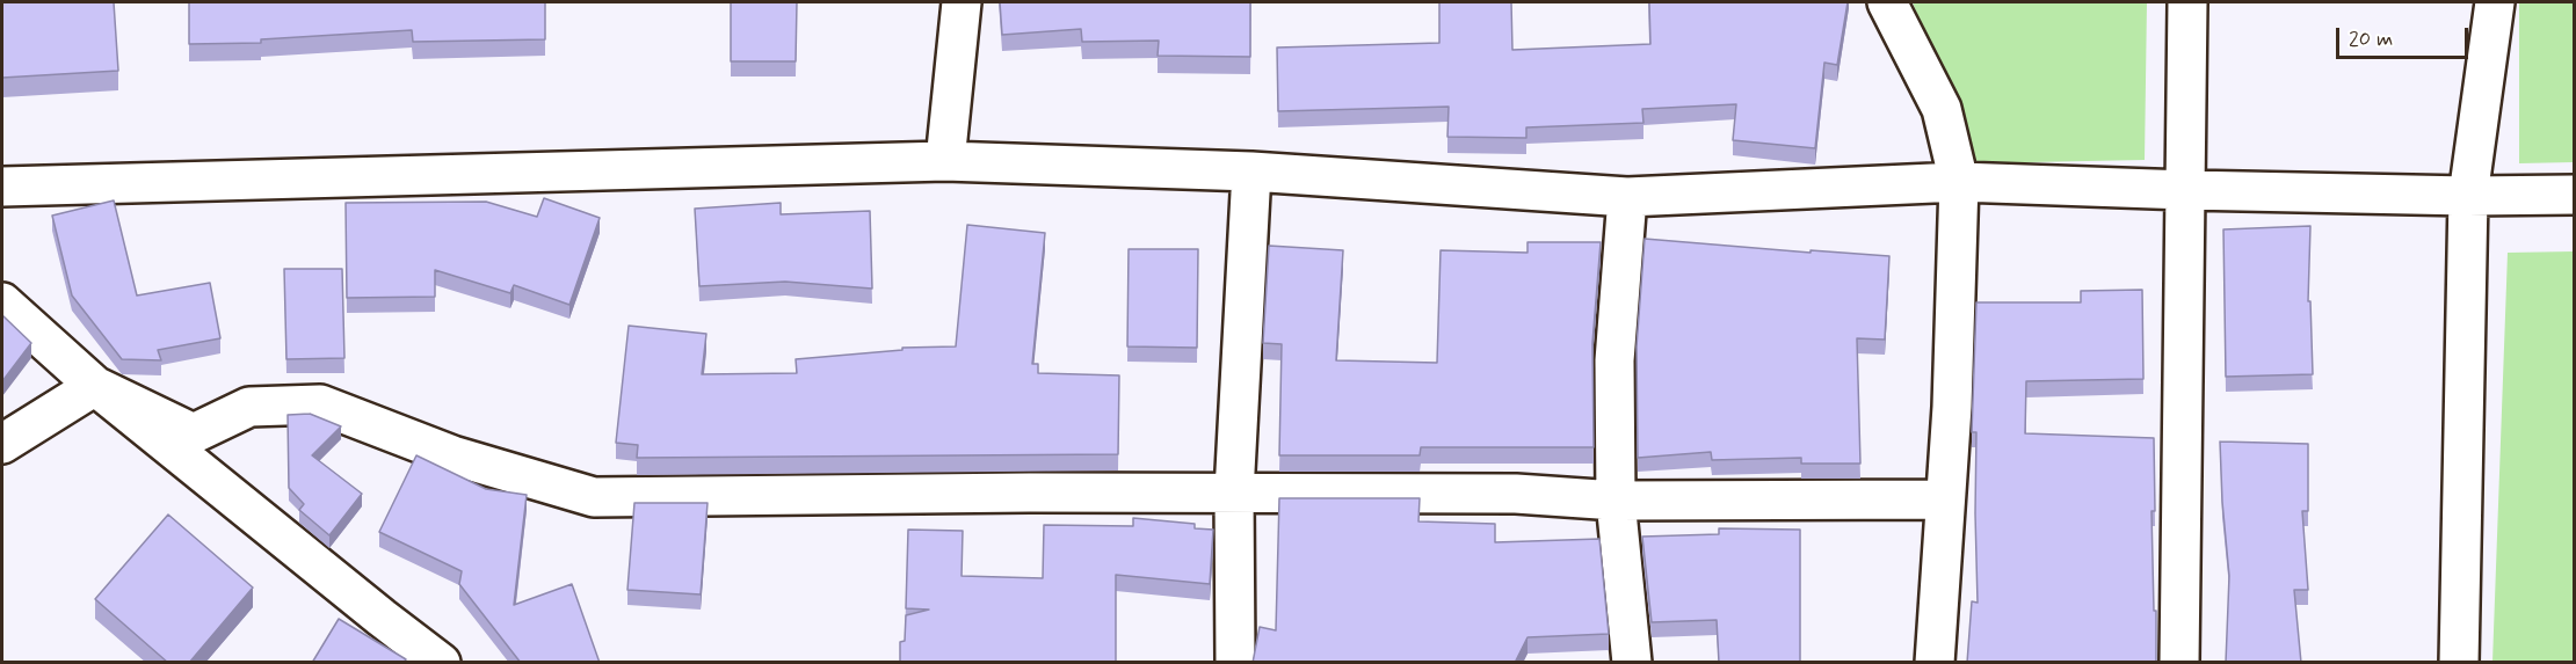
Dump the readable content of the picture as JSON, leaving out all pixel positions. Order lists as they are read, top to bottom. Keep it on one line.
{"scale_bar":"20 m"}
